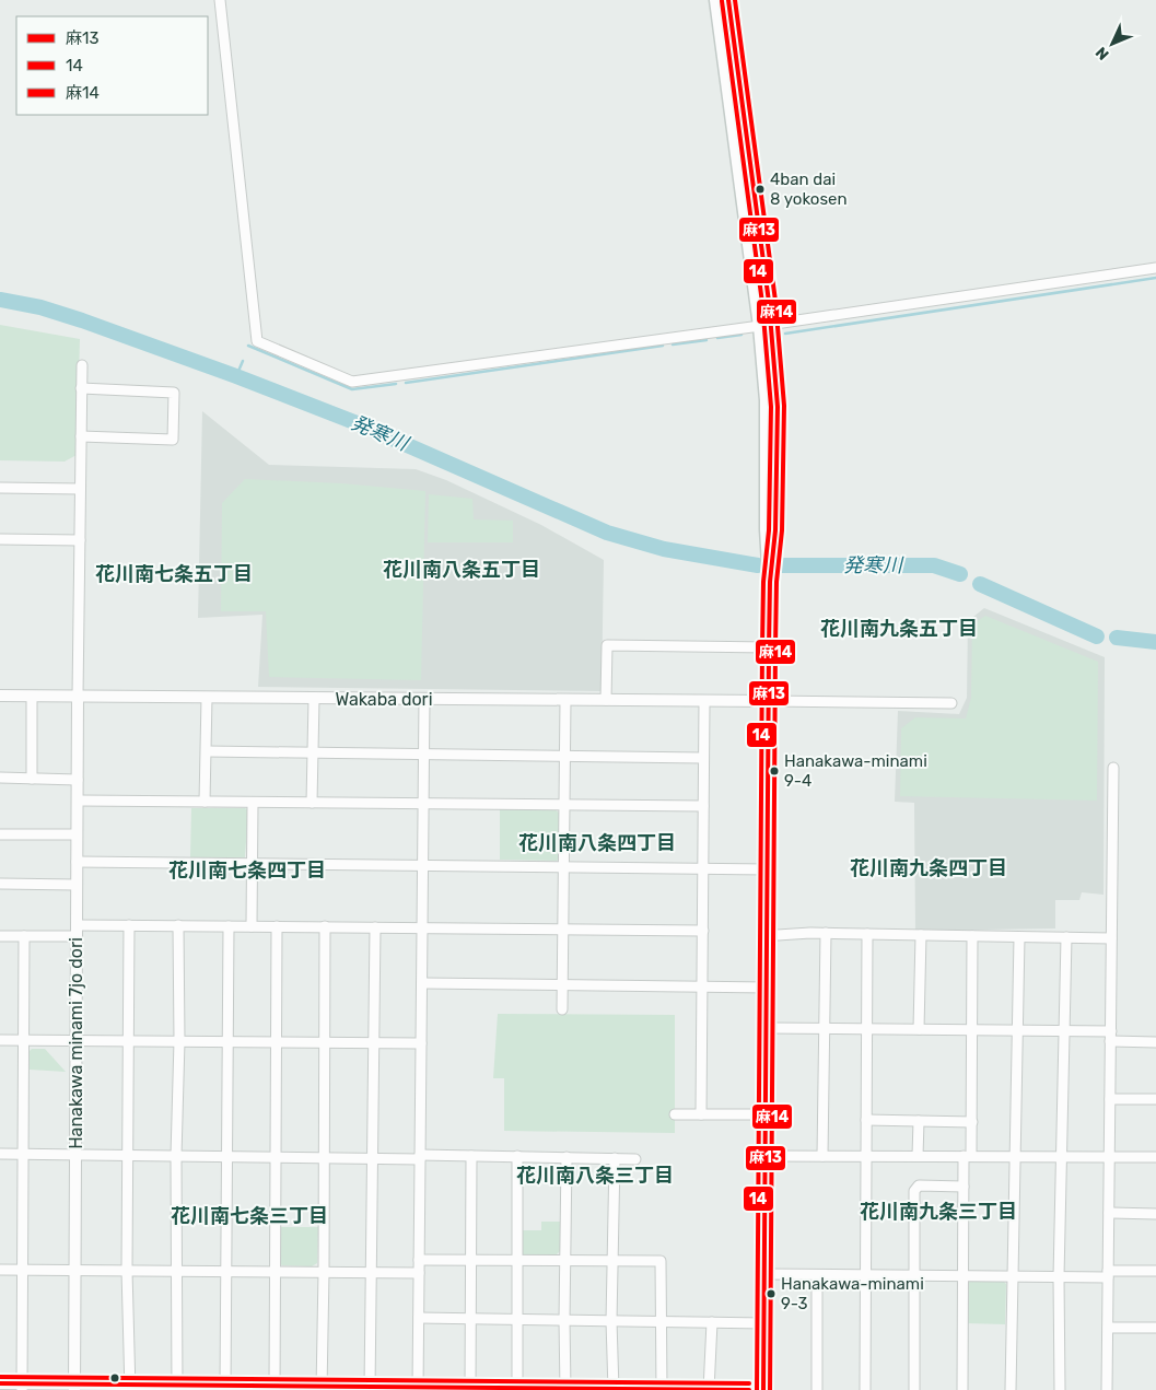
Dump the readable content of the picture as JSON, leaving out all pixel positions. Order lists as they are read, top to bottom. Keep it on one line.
{"streets":{"street":["Wakaba dori","Hanakawa minami 7jo dori"]},"crossings":[["Wakaba dori","Hanakawa minami 7jo dori"]],"districts":["花川南八条五丁目","花川南七条五丁目","花川南九条五丁目","花川南八条四丁目","花川南九条四丁目","花川南七条四丁目","花川南八条三丁目","花川南九条三丁目","花川南七条三丁目"],"water":["発寒川"],"places":["4ban dai 8 yokosen","Hanakawa-minami 9-4","Hanakawa-minami 9-3"],"lines":["transit line 麻13","transit line 麻14","transit line 14"],"legend":["麻13","14","麻14"],"north":"bottom left"}
